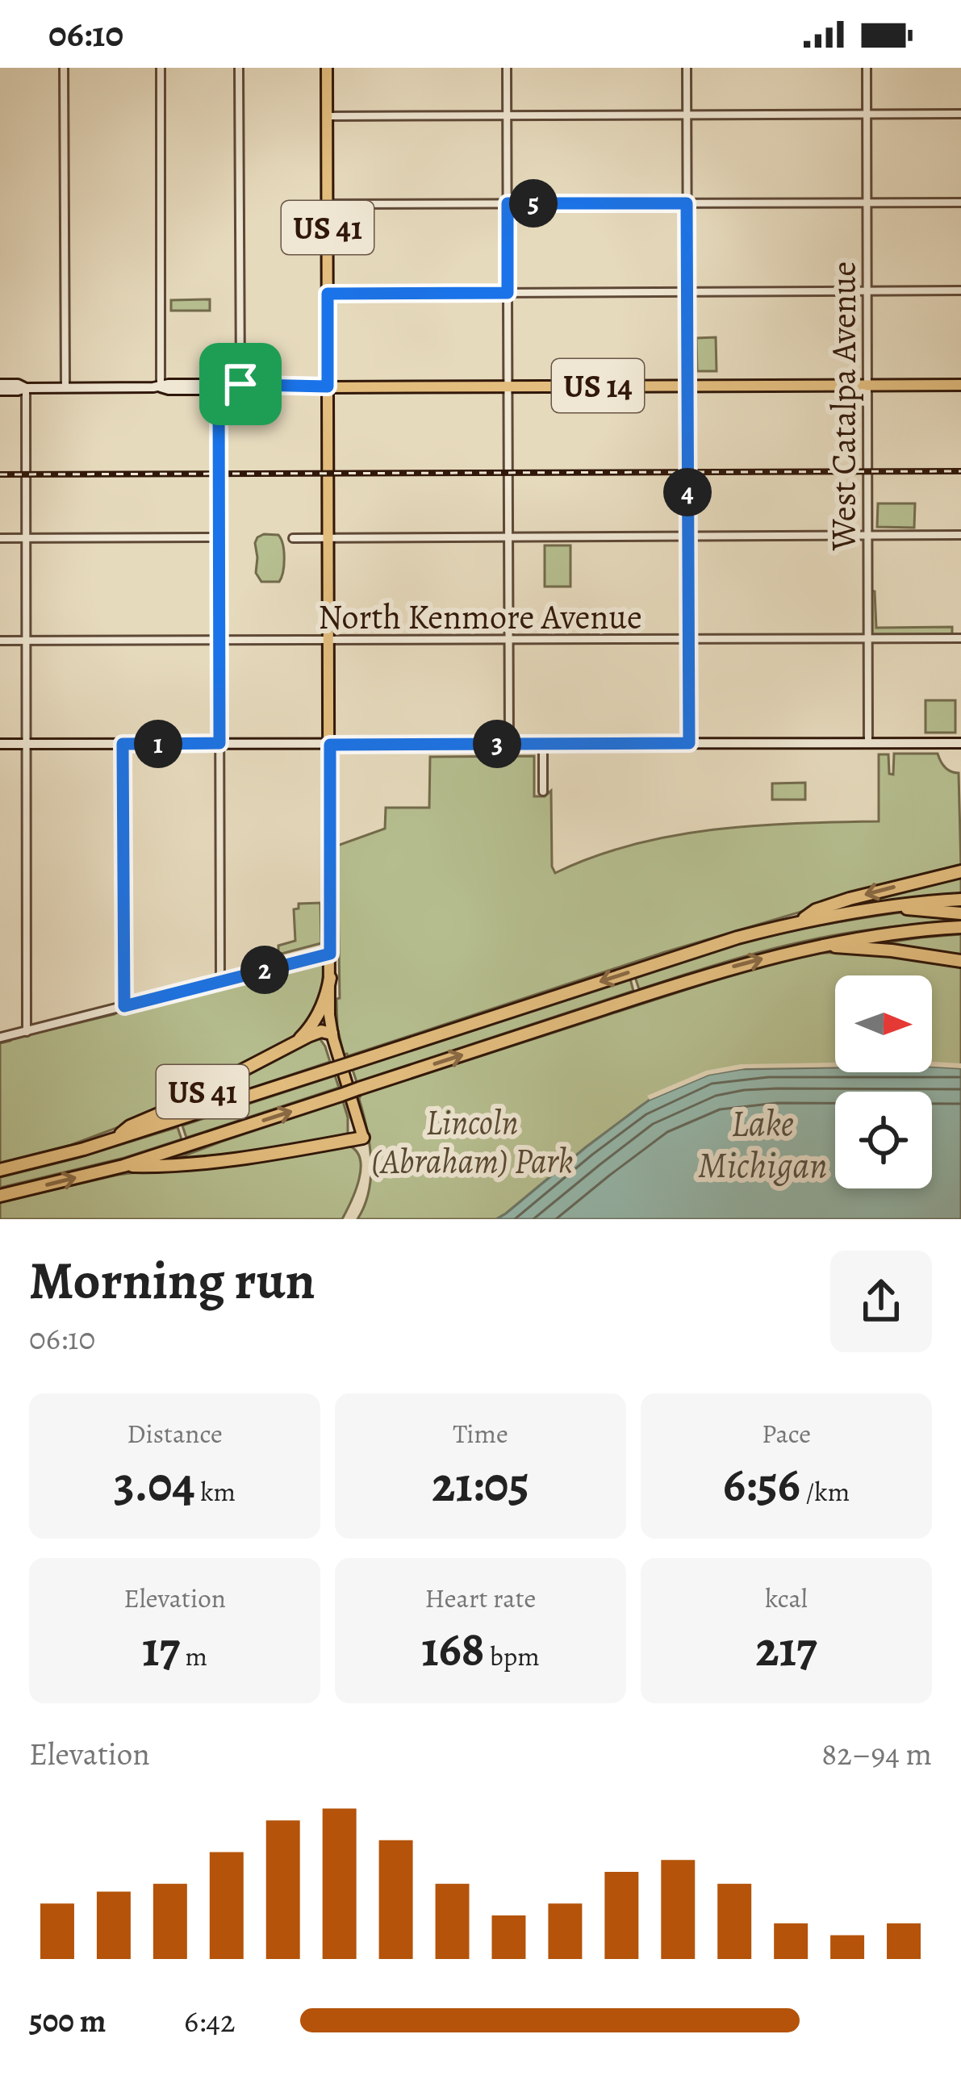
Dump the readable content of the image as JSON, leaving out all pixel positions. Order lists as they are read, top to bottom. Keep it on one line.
{"streets":{"highway":["US 41"],"main road":["US 14"],"street":["West Catalpa Avenue","North Kenmore Avenue"]},"crossings":[["US 41","US 14"],["US 41","North Kenmore Avenue"],["US 14","West Catalpa Avenue"],["West Catalpa Avenue","North Kenmore Avenue"]],"water":["Lake Michigan"],"parks":["Lincoln (Abraham) Park"],"north":"right","page":{"status":"06:10","pins":["5","4","1","3","2"],"heading":["Morning run","06:10"],"stats":[["Distance","3.04 km"],["Time","21:05"],["Pace","6:56 /km"],["Elevation","17 m"],["Heart rate","168 bpm"],["kcal","217"]],"chart":["Elevation","82–94 m"],"list":[{"name":"500 m","note":"6:42"}]}}
